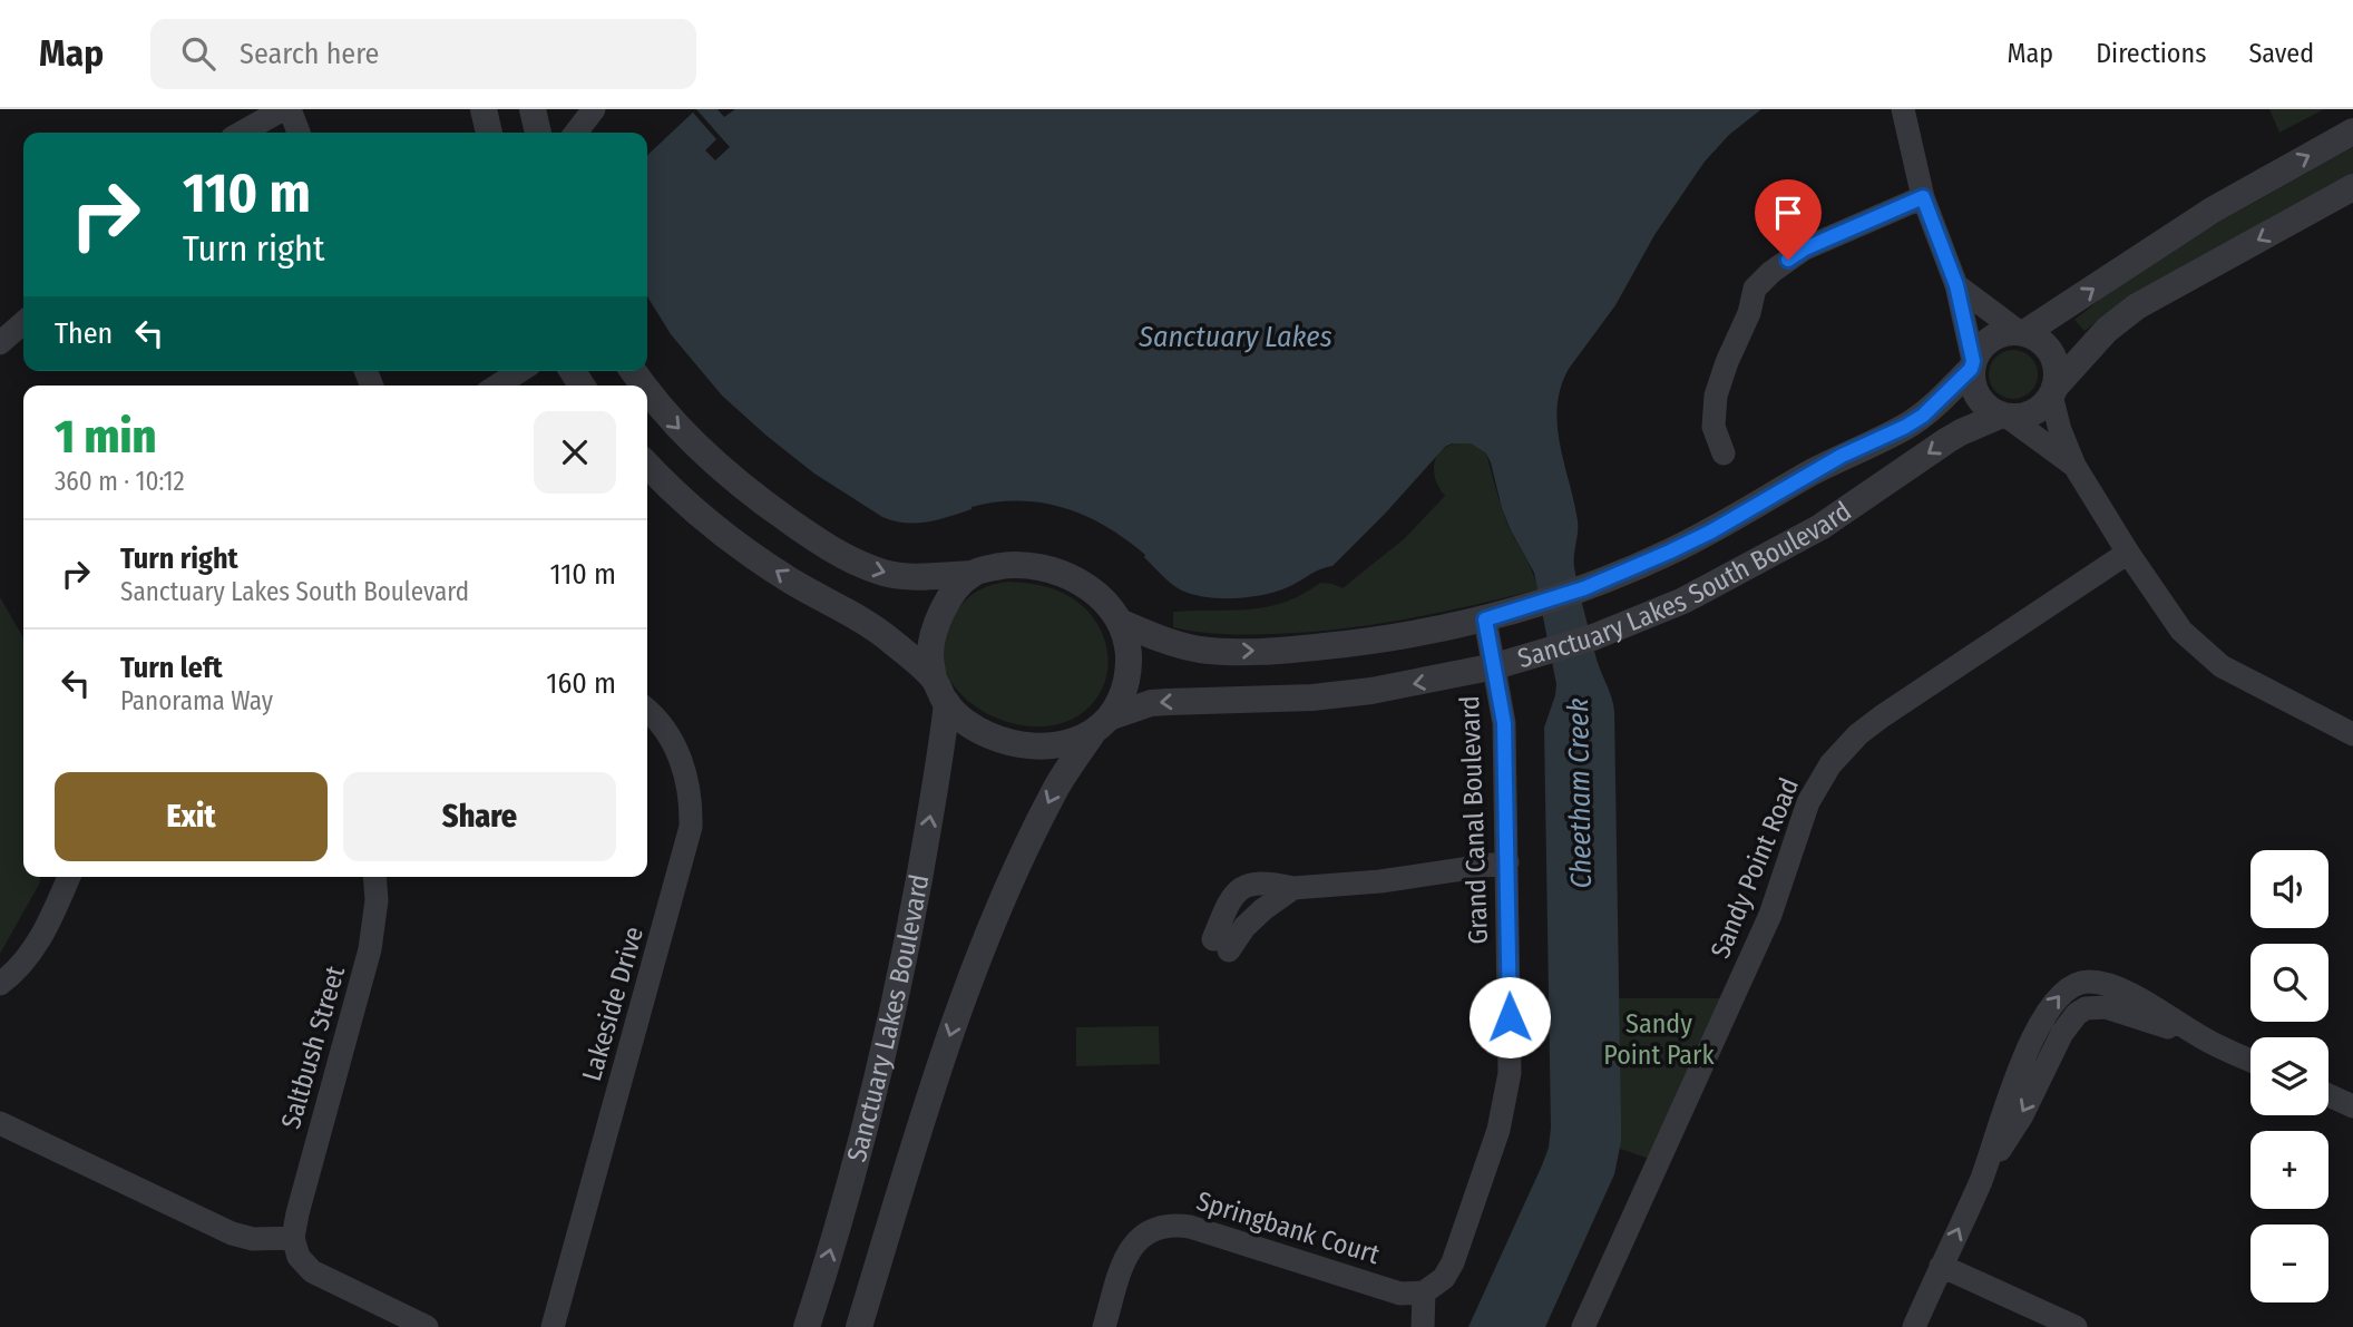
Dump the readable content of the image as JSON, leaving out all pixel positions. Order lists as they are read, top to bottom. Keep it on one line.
{"streets":{"street":["Sanctuary Lakes South Boulevard","Grand Canal Boulevard","Sandy Point Road","Lakeside Drive","Sanctuary Lakes Boulevard","Saltbush Street","Springbank Court"]},"crossings":[["Sanctuary Lakes South Boulevard","Grand Canal Boulevard"],["Sanctuary Lakes South Boulevard","Sanctuary Lakes Boulevard"],["Grand Canal Boulevard","Springbank Court"]],"water":["Sanctuary Lakes","Cheetham Creek"],"parks":["Sandy Point Park"],"page":{"header":"Map","search":"Search here","nav":["Map","Directions","Saved"],"turn":["110 m","Turn right"],"then":"Then","heading":["1 min","360 m · 10:12"],"list":[{"name":"Turn right","note":"Sanctuary Lakes South Boulevard","value":"110 m"},{"name":"Turn left","note":"Panorama Way","value":"160 m"}],"buttons":["Exit","Share"],"map_buttons":["+","−"]}}
